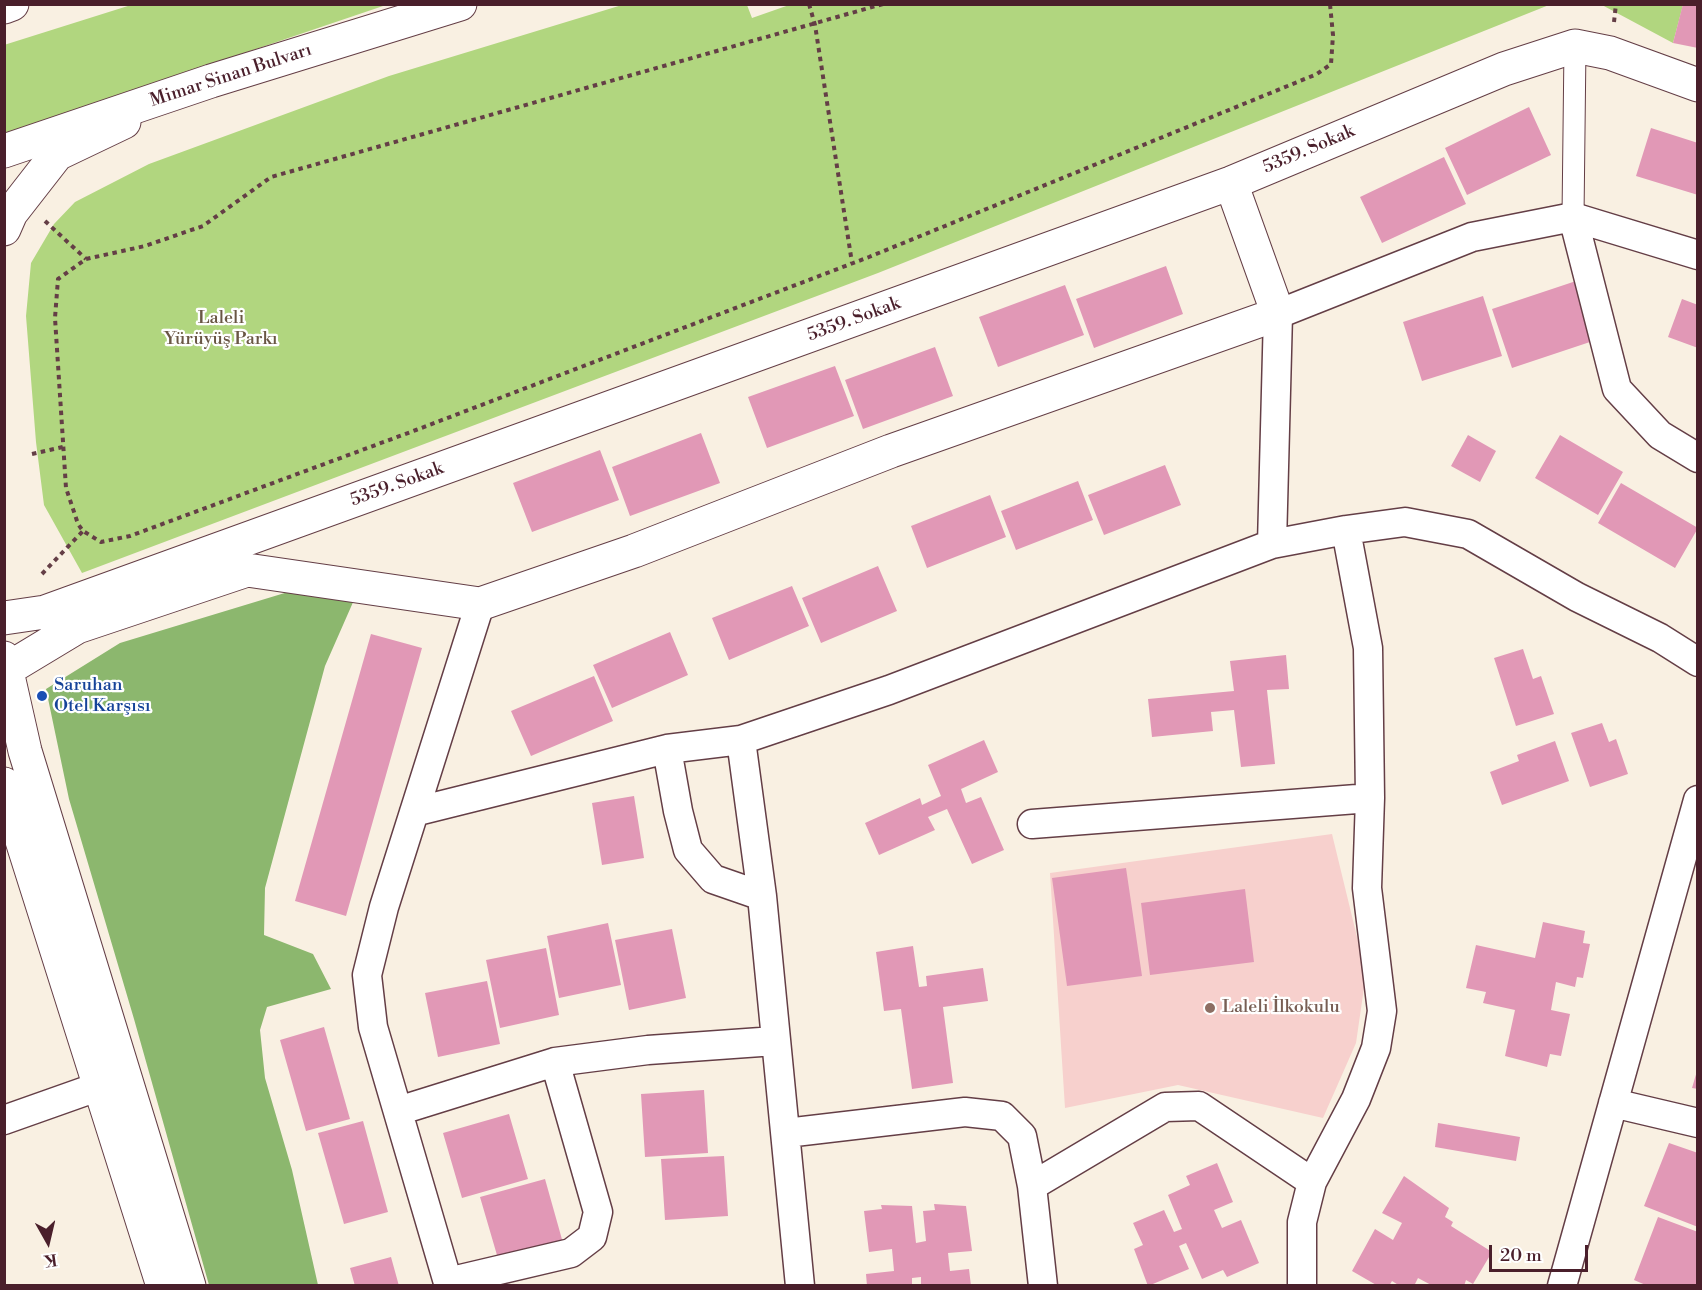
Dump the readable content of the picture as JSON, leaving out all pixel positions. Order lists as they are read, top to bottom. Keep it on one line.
{"streets":{"main road":["Mimar Sinan Bulvarı","5359. Sokak"]},"parks":["Laleli Yürüyüş Parkı"],"places":["Saruhan Otel Karşısı","Laleli İlkokulu"],"scale_bar":"20 m","north":"bottom"}
